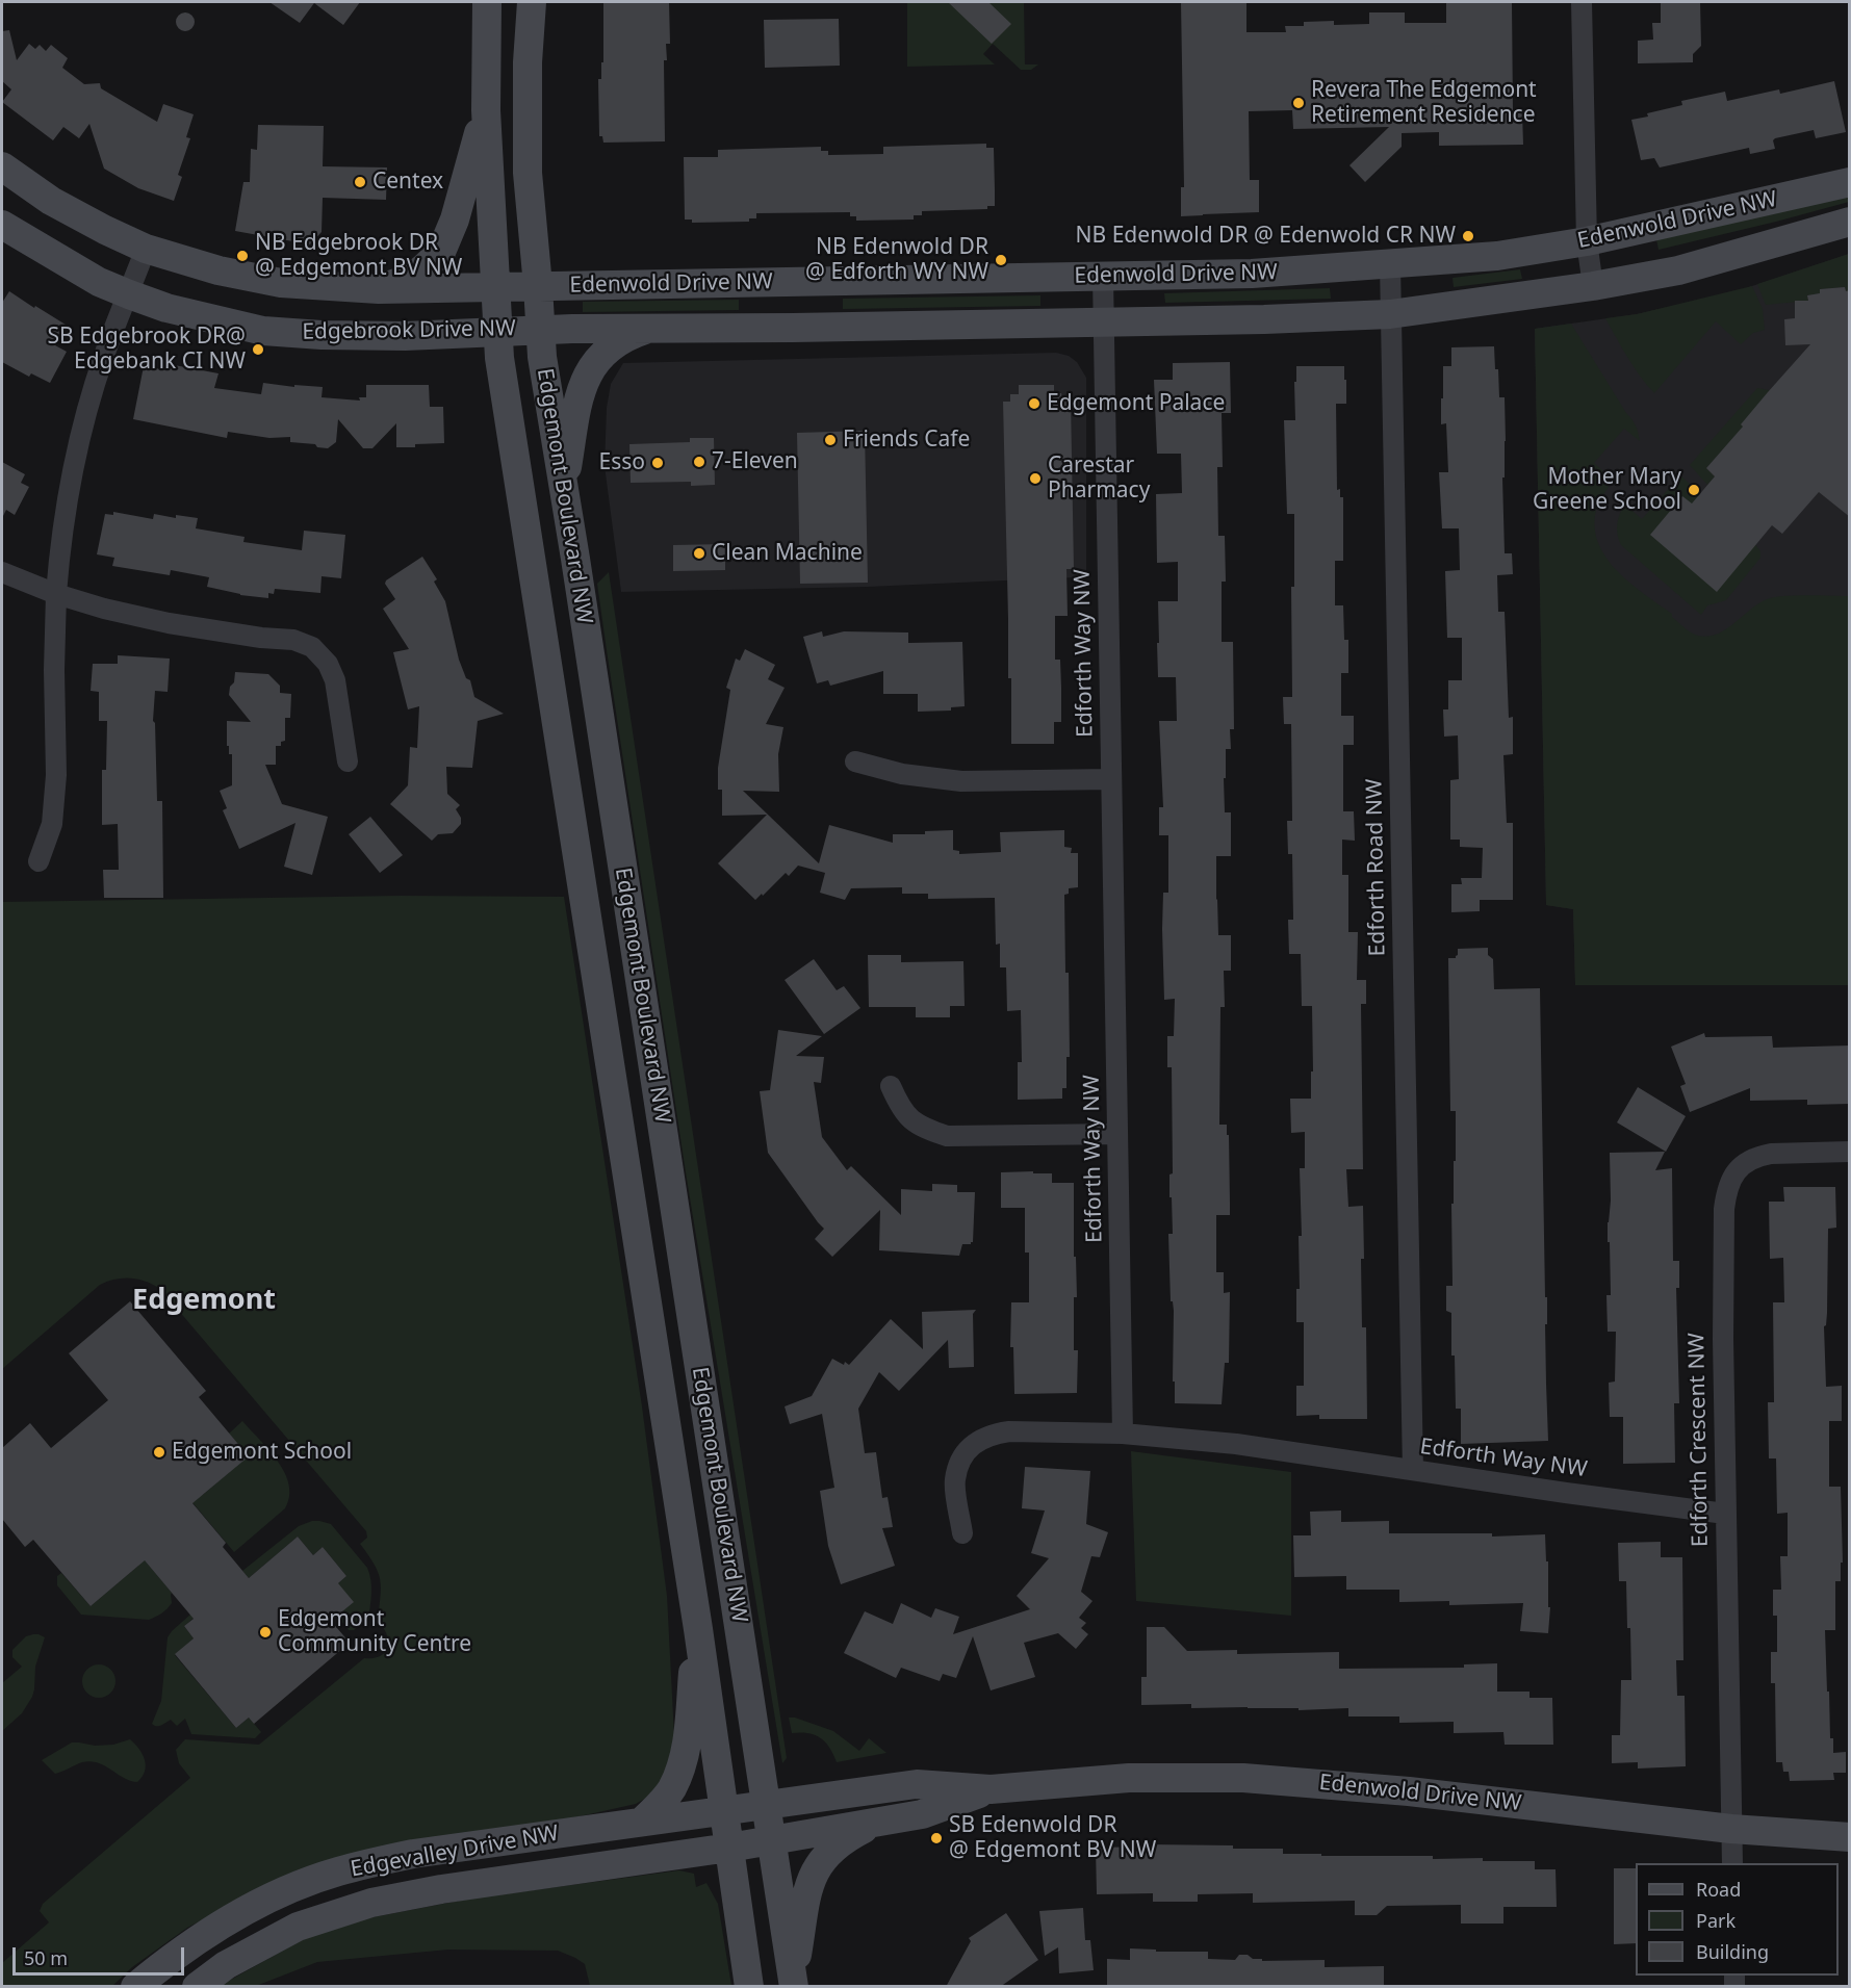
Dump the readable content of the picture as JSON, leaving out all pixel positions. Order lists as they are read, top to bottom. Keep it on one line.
{"streets":{"street":["Edenwold Drive NW","Edgebrook Drive NW","Edgemont Boulevard NW","Edforth Way NW","Edforth Road NW","Edforth Crescent NW","Edgevalley Drive NW"]},"crossings":[["Edenwold Drive NW","Edgebrook Drive NW"],["Edenwold Drive NW","Edgemont Boulevard NW"],["Edenwold Drive NW","Edforth Way NW"],["Edenwold Drive NW","Edforth Road NW"],["Edenwold Drive NW","Edforth Crescent NW"],["Edenwold Drive NW","Edgevalley Drive NW"],["Edgebrook Drive NW","Edgemont Boulevard NW"],["Edgemont Boulevard NW","Edgevalley Drive NW"],["Edforth Way NW","Edforth Road NW"],["Edforth Way NW","Edforth Crescent NW"]],"districts":["Edgemont"],"places":["Revera The Edgemont Retirement Residence","Centex","NB Edenwold DR @ Edenwold CR NW","NB Edgebrook DR @ Edgemont BV NW","NB Edenwold DR @ Edforth WY NW","SB Edgebrook DR@ Edgebank CI NW","Edgemont Palace","Friends Cafe","7-Eleven","Esso","Carestar Pharmacy","Mother Mary Greene School","Clean Machine","Edgemont School","Edgemont Community Centre","SB Edenwold DR @ Edgemont BV NW"],"legend":["Road","Park","Building"],"scale_bar":"50 m"}
